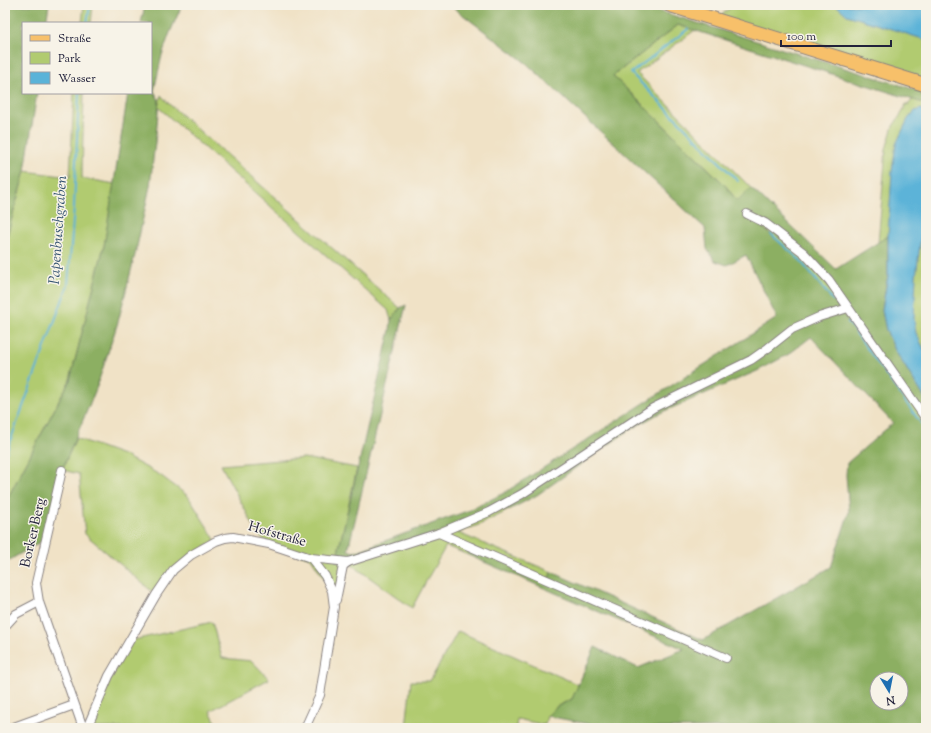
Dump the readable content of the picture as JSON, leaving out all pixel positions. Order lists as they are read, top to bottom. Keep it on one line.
{"streets":{"street":["Borker Berg","Hofstraße"]},"water":["Papenbuschgraben"],"legend":["Straße","Park","Wasser"],"scale_bar":"100 m","north":"bottom"}
